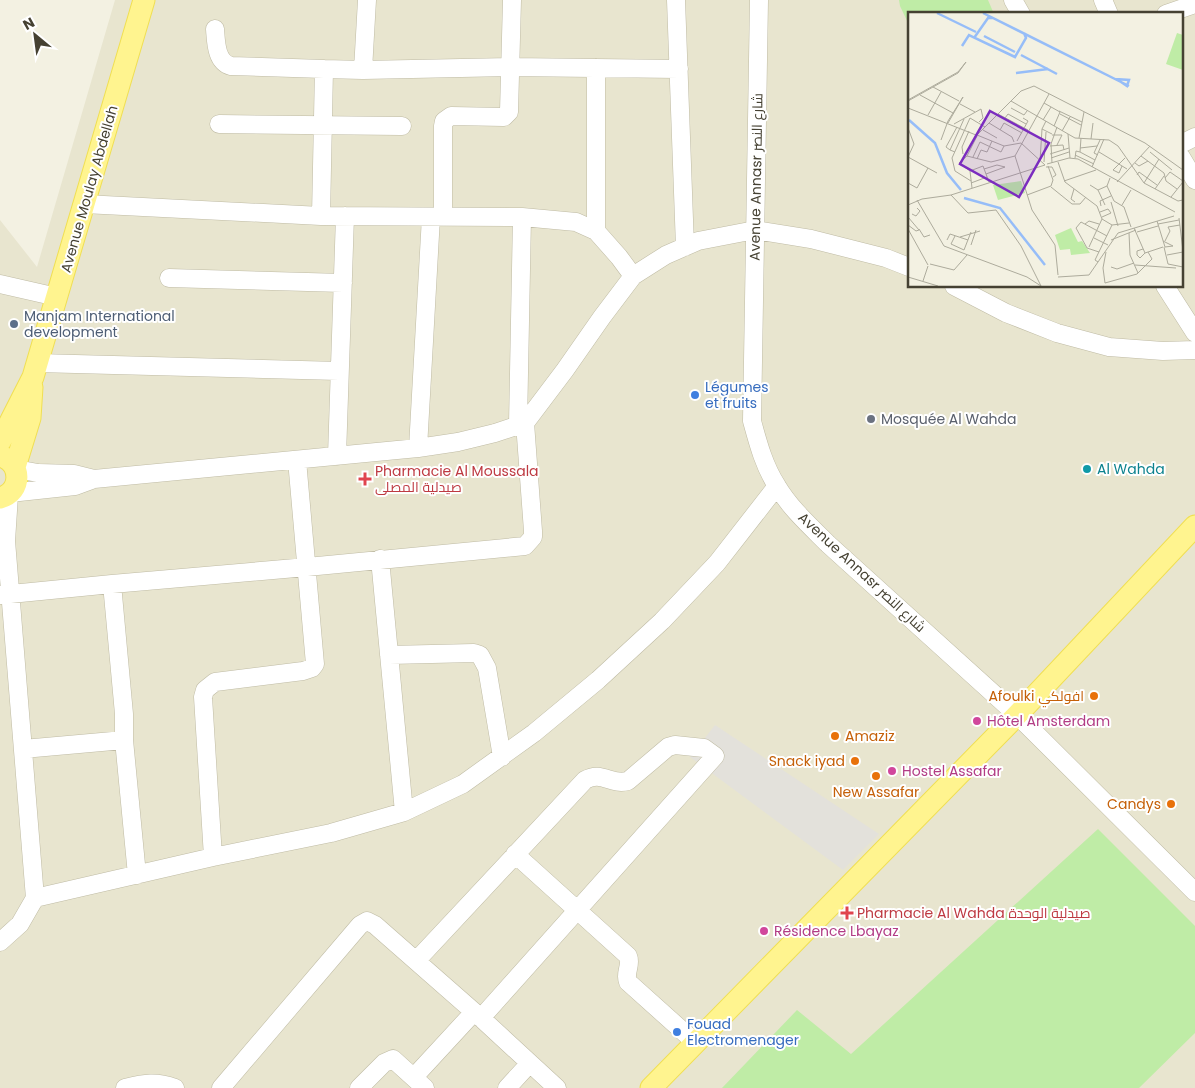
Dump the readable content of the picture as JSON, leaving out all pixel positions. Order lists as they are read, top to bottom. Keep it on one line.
{"streets":{"main road":["Avenue Moulay Abdellah"],"street":["Avenue Annasr شارع النصر"]},"places":{"other":["Manjam International development","Légumes et fruits","Mosquée Al Wahda","Al Wahda","Afoulki افولكي","Hôtel Amsterdam","Amaziz","Snack iyad","Hostel Assafar","New Assafar","Candys","Résidence Lbayaz","Fouad Electromenager"],"health":["Pharmacie Al Moussala صيدلية المصلى","Pharmacie Al Wahda صيدلية الوحدة"]},"north":"top left"}
